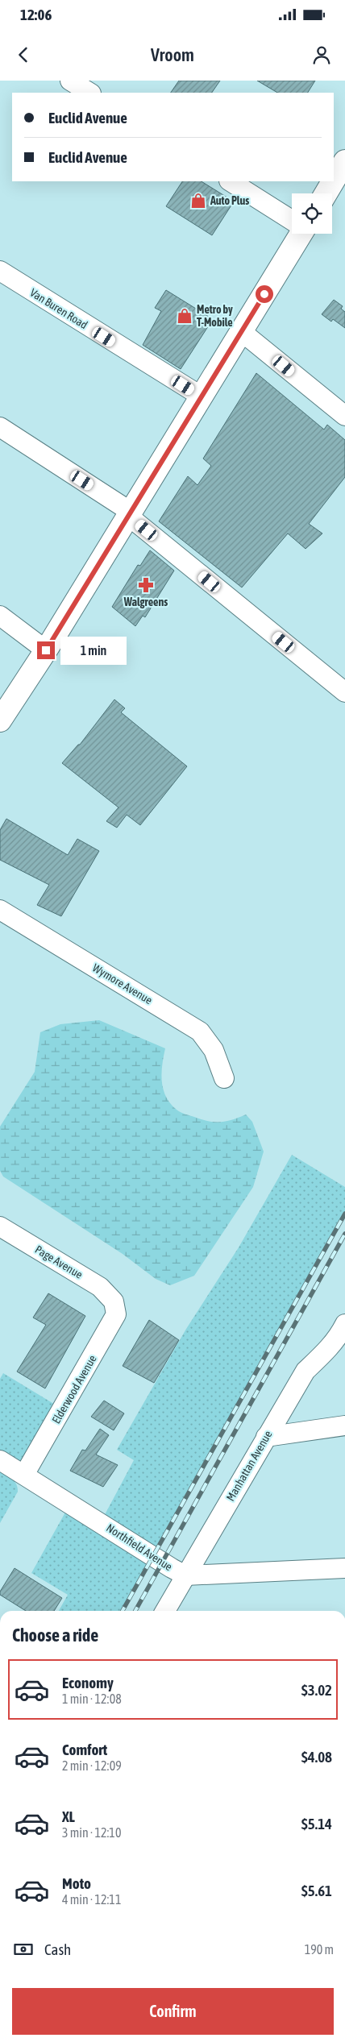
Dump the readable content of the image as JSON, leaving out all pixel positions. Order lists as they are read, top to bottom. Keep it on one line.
{"streets":{"street":["Van Buren Road","Wymore Avenue","Page Avenue","Elderwood Avenue","Manhattan Avenue","Northfield Avenue"]},"crossings":[["Page Avenue","Elderwood Avenue"],["Elderwood Avenue","Northfield Avenue"],["Manhattan Avenue","Northfield Avenue"]],"places":{"shop":["Auto Plus","Metro by T-Mobile"],"pharmacy":["Walgreens"]},"page":{"status":"12:06","header":"Vroom","banner":["Euclid Avenue","Euclid Avenue"],"bubble":"1 min","heading":"Choose a ride","list":[{"name":"Economy","note":"1 min · 12:08","value":"$3.02"},{"name":"Comfort","note":"2 min · 12:09","value":"$4.08"},{"name":"XL","note":"3 min · 12:10","value":"$5.14"},{"name":"Moto","note":"4 min · 12:11","value":"$5.61"}],"pay":["Cash","190 m"],"buttons":"Confirm"}}
